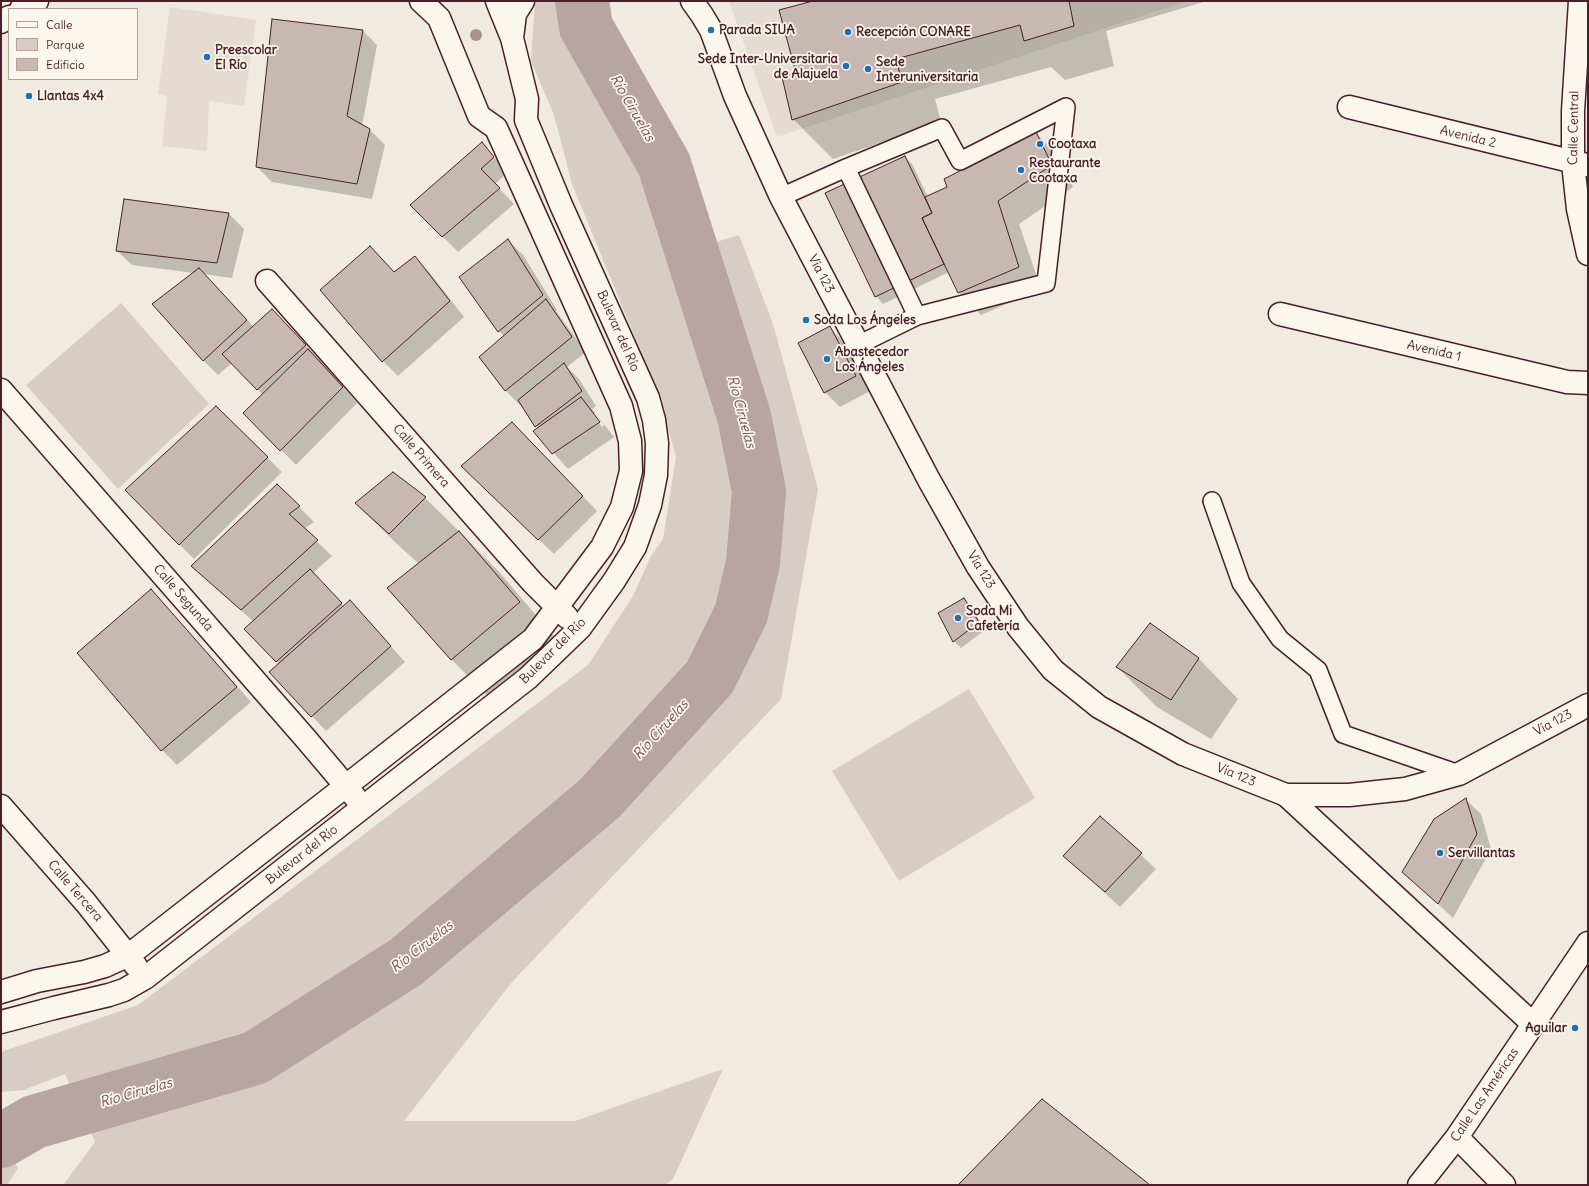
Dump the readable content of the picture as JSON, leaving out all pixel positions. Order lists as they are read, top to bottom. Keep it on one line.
{"streets":{"street":["Calle Central","Avenida 2","Vía 123","Bulevar del Río","Avenida 1","Calle Primera","Calle Segunda","Calle Tercera","Calle Las Américas"]},"crossings":[["Calle Central","Avenida 2"],["Bulevar del Río","Calle Primera"],["Bulevar del Río","Calle Segunda"],["Bulevar del Río","Calle Tercera"]],"water":["Río Ciruelas"],"places":["Parada SIUA","Recepción CONARE","Preescolar El Río","Sede Inter-Universitaria de Alajuela","Sede Interuniversitaria","Llantas 4x4","Cootaxa","Restaurante Cootaxa","Soda Los Ángeles","Abastecedor Los Ángeles","Soda Mi Cafetería","Servillantas","Aguilar"],"legend":["Calle","Parque","Edificio"]}
